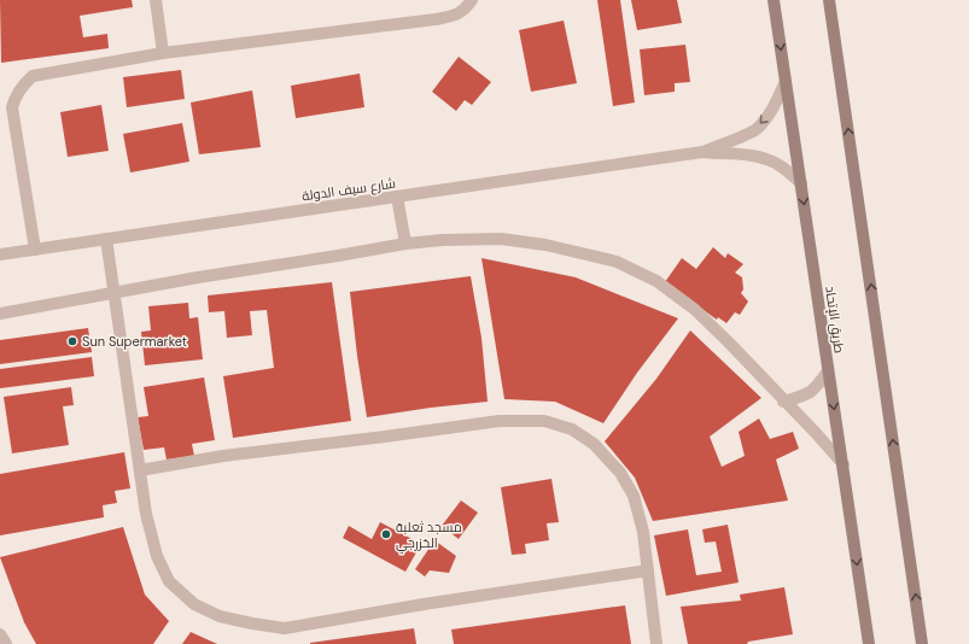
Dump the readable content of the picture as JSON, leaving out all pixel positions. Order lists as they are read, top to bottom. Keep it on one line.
{"streets":{"street":["شارع سيف الدولة","طريق اﻹتحاد"]},"crossings":[["شارع سيف الدولة","طريق اﻹتحاد"]],"places":["Sun Supermarket","مسجد ثعلبة الخزرجي"]}
